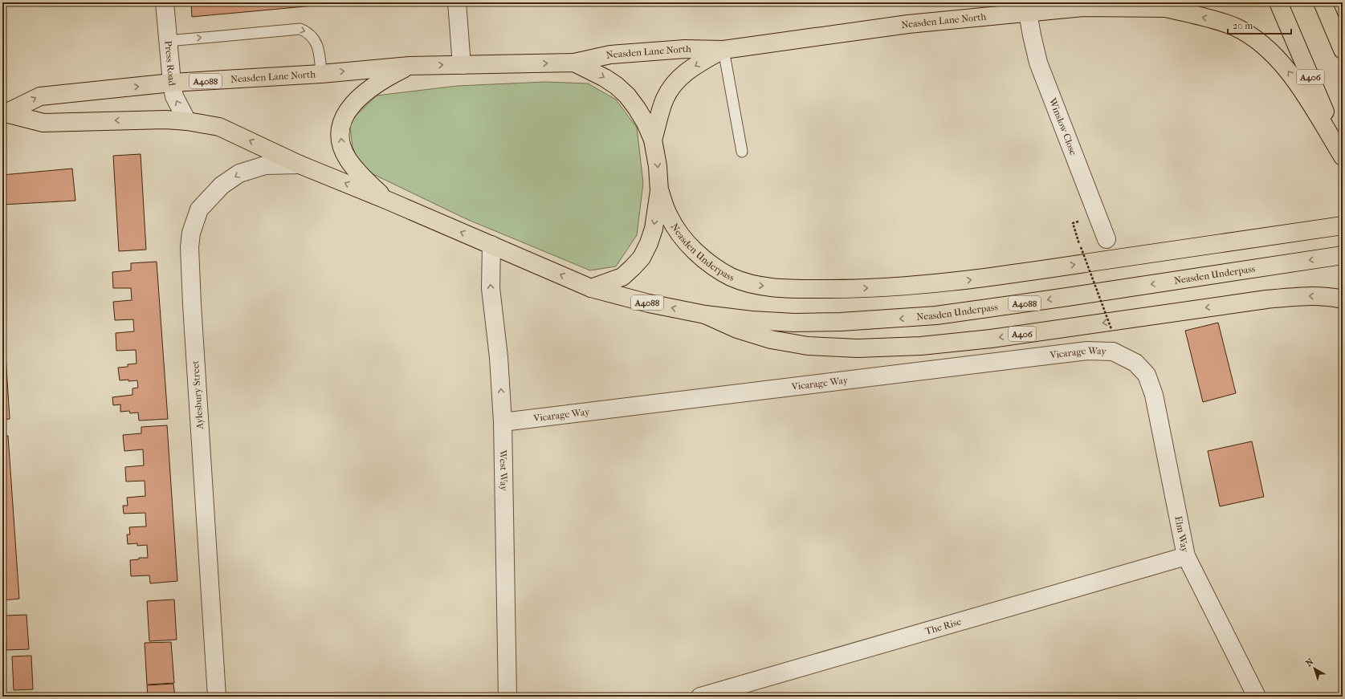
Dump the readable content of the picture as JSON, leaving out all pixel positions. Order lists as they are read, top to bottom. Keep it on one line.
{"streets":{"main road":["Neasden Lane North","A406","A4088","Neasden Underpass"],"street":["Press Road","Winslow Close","Vicarage Way","Aylesbury Street","West Way","Elm Way","The Rise"]},"crossings":[["Neasden Lane North","Press Road"],["Neasden Lane North","Winslow Close"],["Neasden Lane North","Neasden Underpass"],["Neasden Lane North","Aylesbury Street"],["Neasden Lane North","West Way"],["A406","Neasden Underpass"],["Neasden Underpass","West Way"],["Vicarage Way","West Way"],["Vicarage Way","Elm Way"],["Elm Way","The Rise"]],"one_way":["Aylesbury Street","West Way"],"scale_bar":"20 m","north":"top left"}
